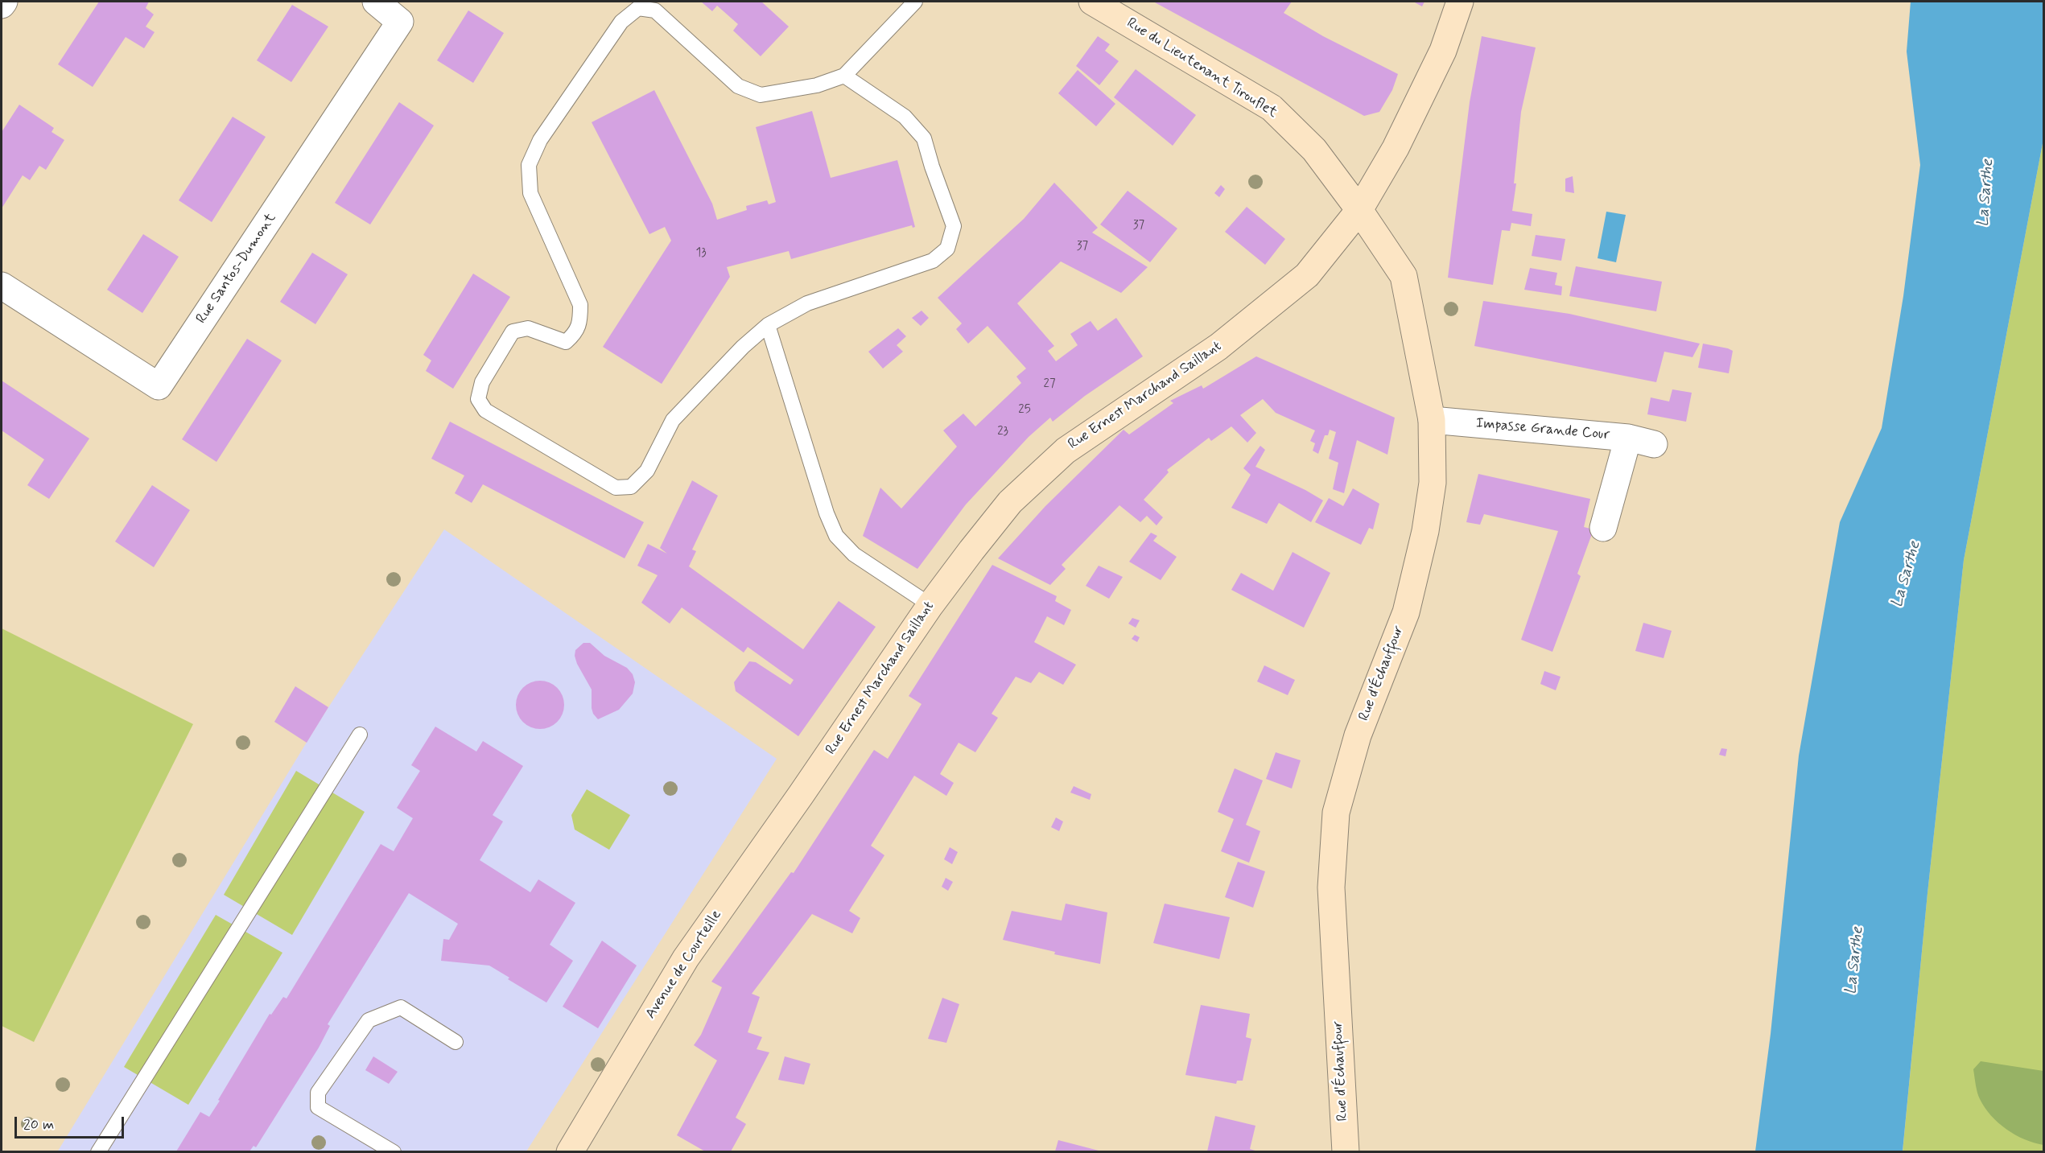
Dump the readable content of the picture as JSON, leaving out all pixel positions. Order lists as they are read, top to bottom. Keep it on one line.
{"streets":{"street":["Rue du Lieutenant Tirouflet","Rue Santos-Dumont","Rue Ernest Marchand Saillant","Impasse Grande Cour","Rue d'Échauffour","Avenue de Courteille"]},"crossings":[["Rue du Lieutenant Tirouflet","Rue Ernest Marchand Saillant"],["Rue du Lieutenant Tirouflet","Rue d'Échauffour"],["Rue Ernest Marchand Saillant","Rue d'Échauffour"],["Rue Ernest Marchand Saillant","Avenue de Courteille"],["Impasse Grande Cour","Rue d'Échauffour"]],"water":["La Sarthe"],"house_numbers":["37","37","13","27","25","23"],"scale_bar":"20 m"}
